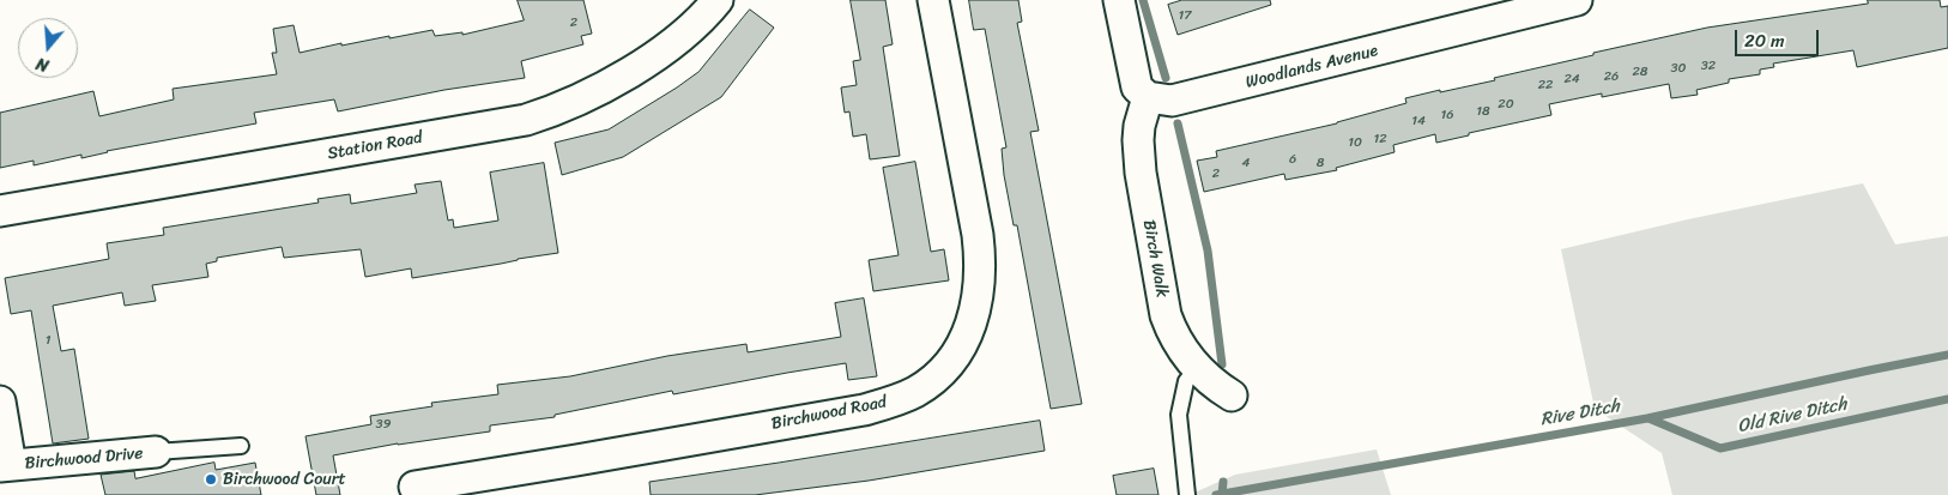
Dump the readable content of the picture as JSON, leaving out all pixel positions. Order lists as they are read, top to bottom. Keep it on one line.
{"streets":{"street":["Woodlands Avenue","Station Road","Birch Walk","Birchwood Road","Birchwood Drive"]},"crossings":[["Woodlands Avenue","Birch Walk"]],"water":["Rive Ditch","Old Rive Ditch"],"places":["Birchwood Court"],"house_numbers":["17","2","32","30","28","26","24","22","20","18","16","14","12","10","6","4","8","2","1","39"],"scale_bar":"20 m","north":"bottom"}
